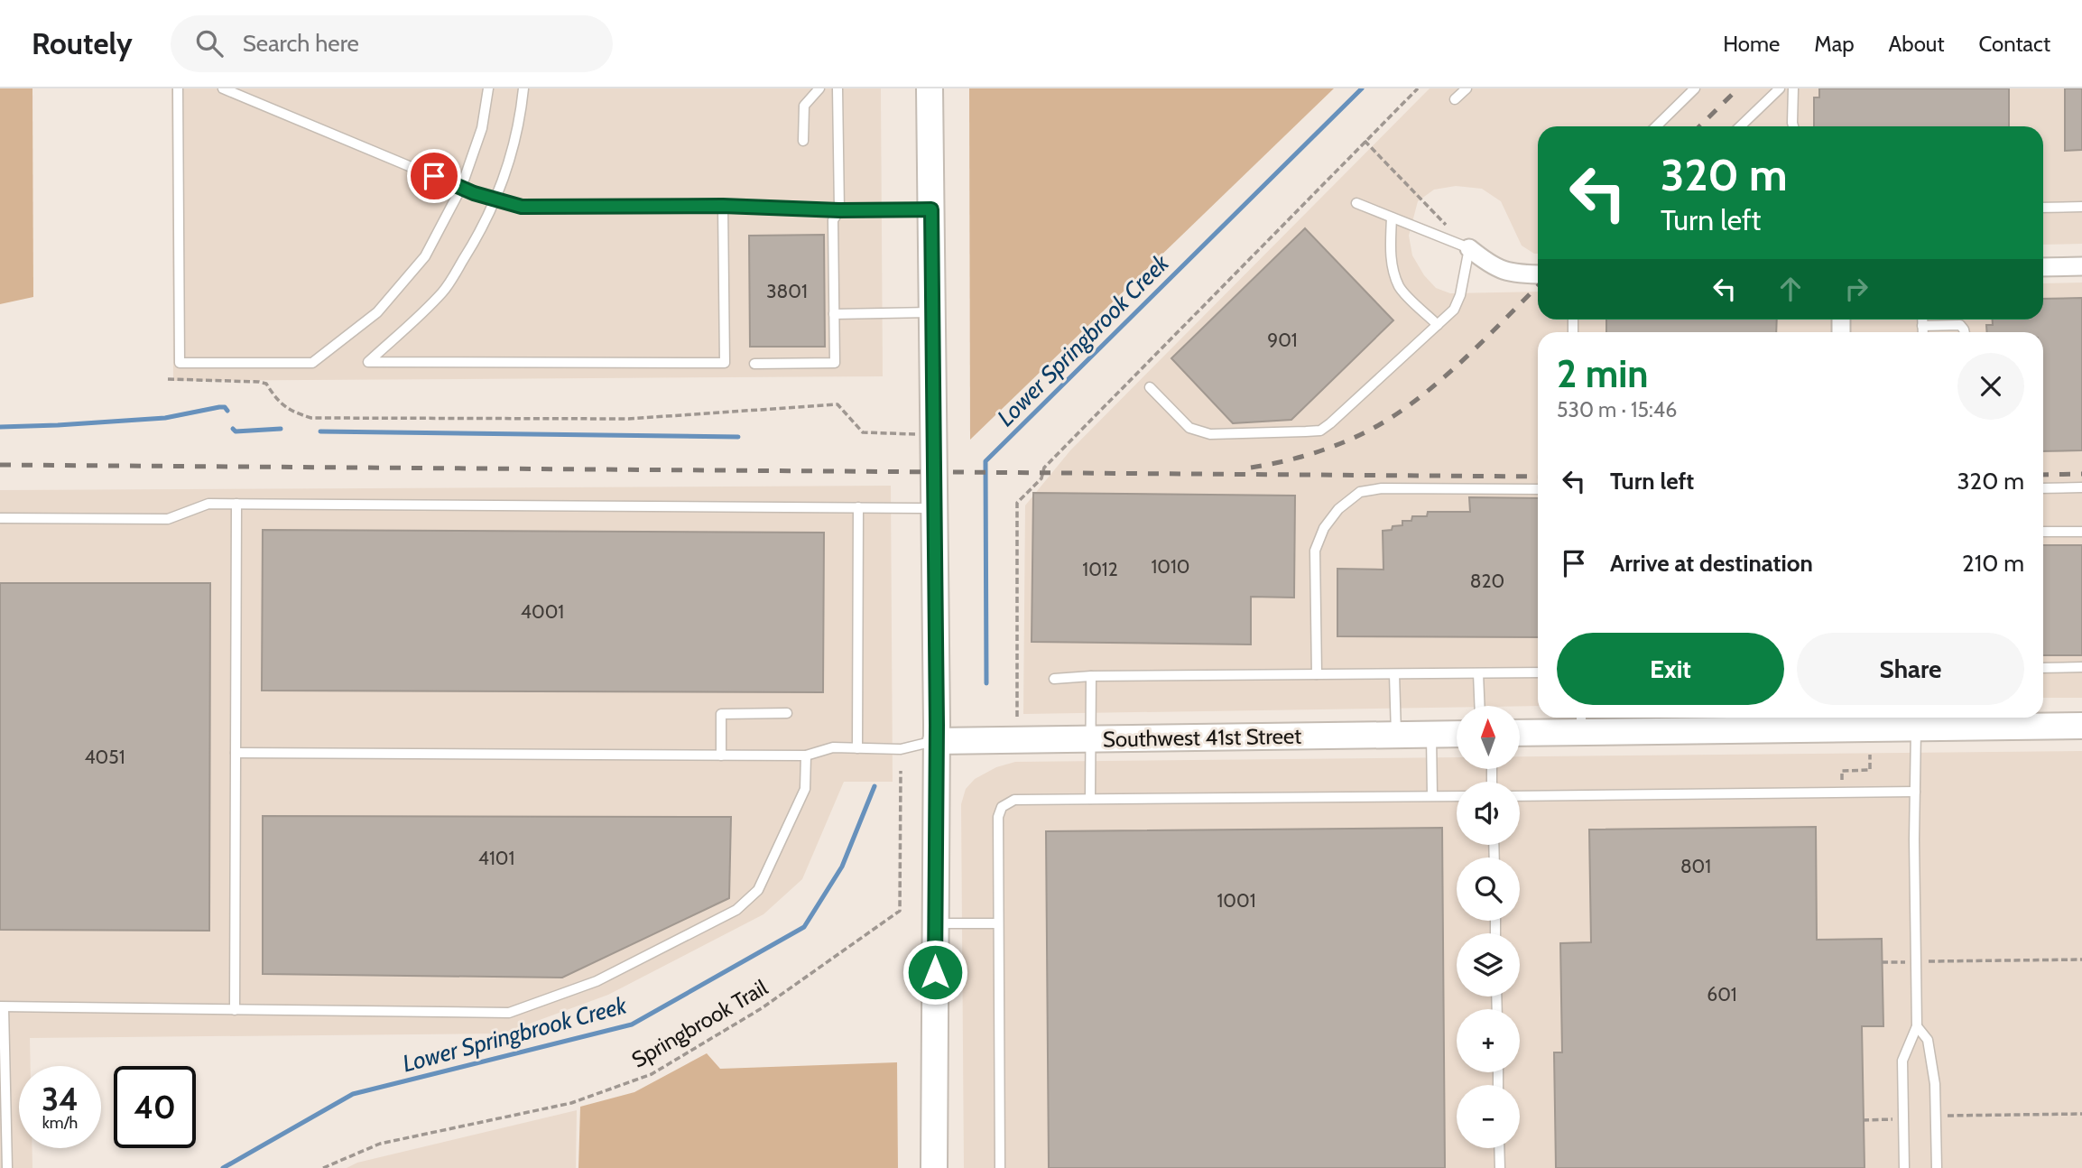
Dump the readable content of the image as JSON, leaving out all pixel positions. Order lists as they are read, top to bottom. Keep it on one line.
{"streets":{"main road":["Southwest 41st Street"],"path":["Springbrook Trail"]},"water":["Lower Springbrook Creek"],"house_numbers":["3801","901","1010","1012","820","4001","4051","4101","801","1001","601"],"north":"top","page":{"header":"Routely","search":"Search here","nav":["Home","Map","About","Contact"],"turn":["320 m","Turn left"],"heading":["2 min","530 m · 15:46"],"list":[{"name":"Turn left","value":"320 m"},{"name":"Arrive at destination","value":"210 m"}],"buttons":["Exit","Share"],"map_buttons":["+","−"],"speed":"34 km/h","limit":"40"}}
